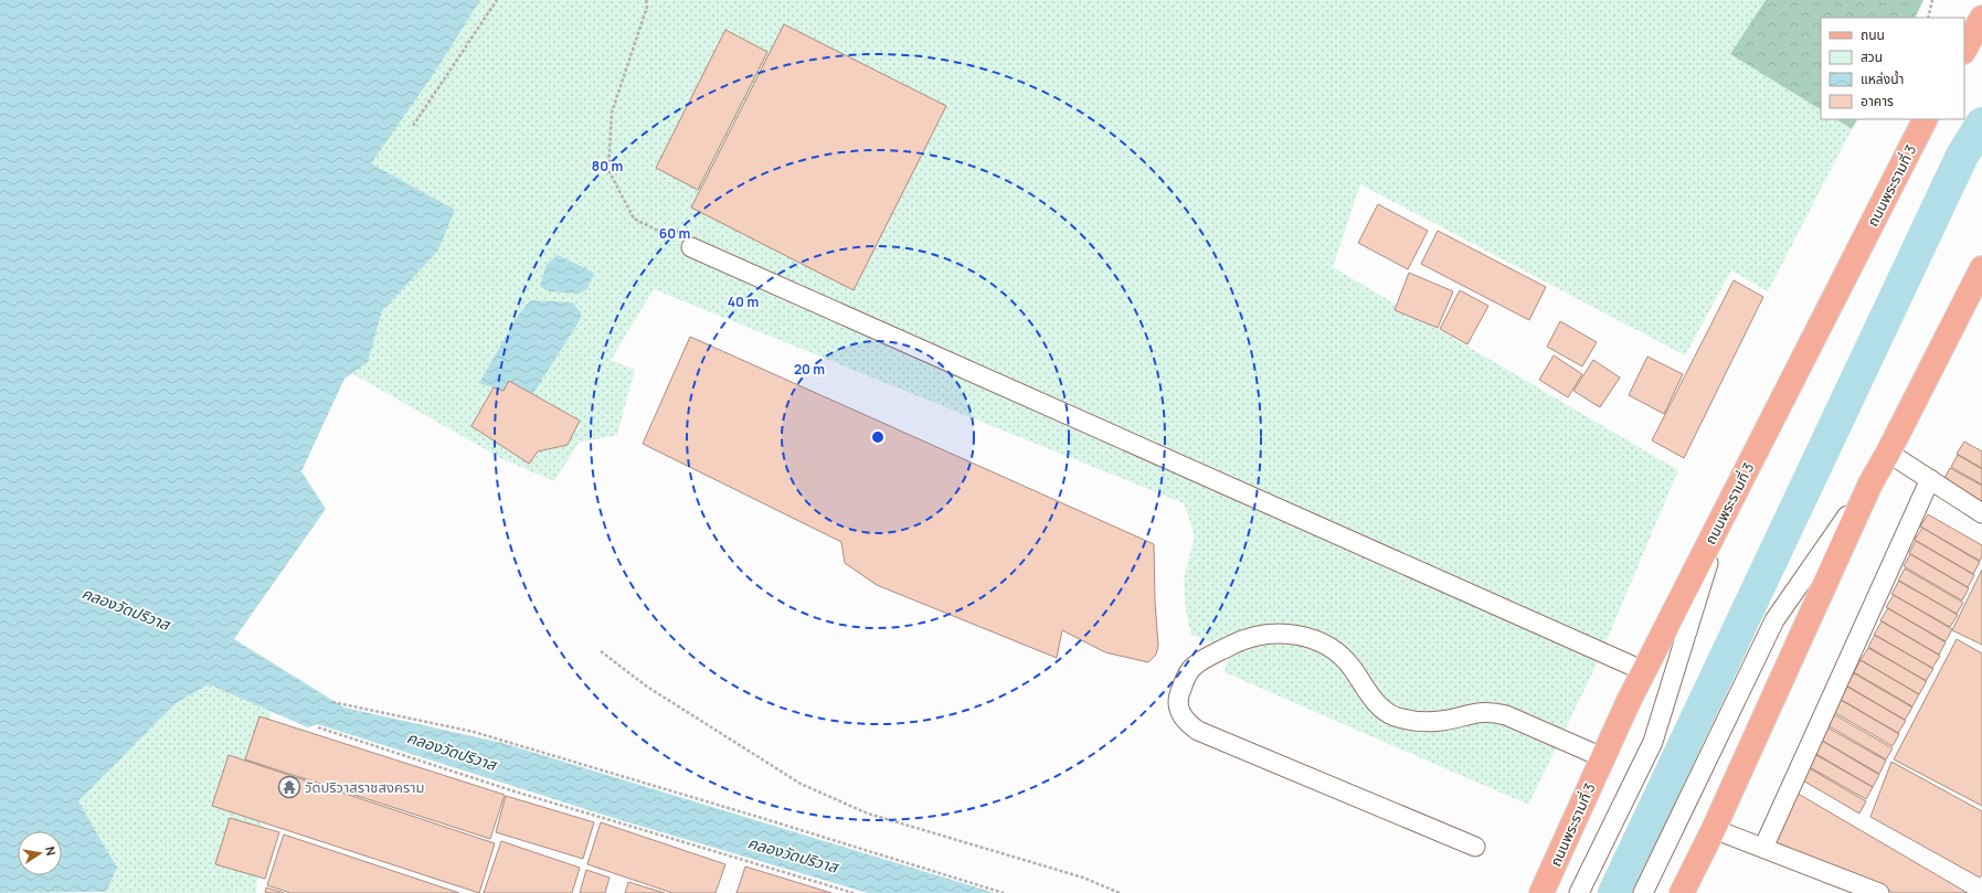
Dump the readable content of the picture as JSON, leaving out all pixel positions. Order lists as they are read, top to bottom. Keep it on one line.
{"streets":{"main road":["ถนนพระรามที่ 3"]},"water":["คลองวัดปริวาส"],"places":{"temple":["วัดปริวาสราชสงคราม"]},"legend":["ถนน","สวน","แหล่งน้ำ","อาคาร"],"north":"right","rings":["80 m","60 m","40 m","20 m"]}
